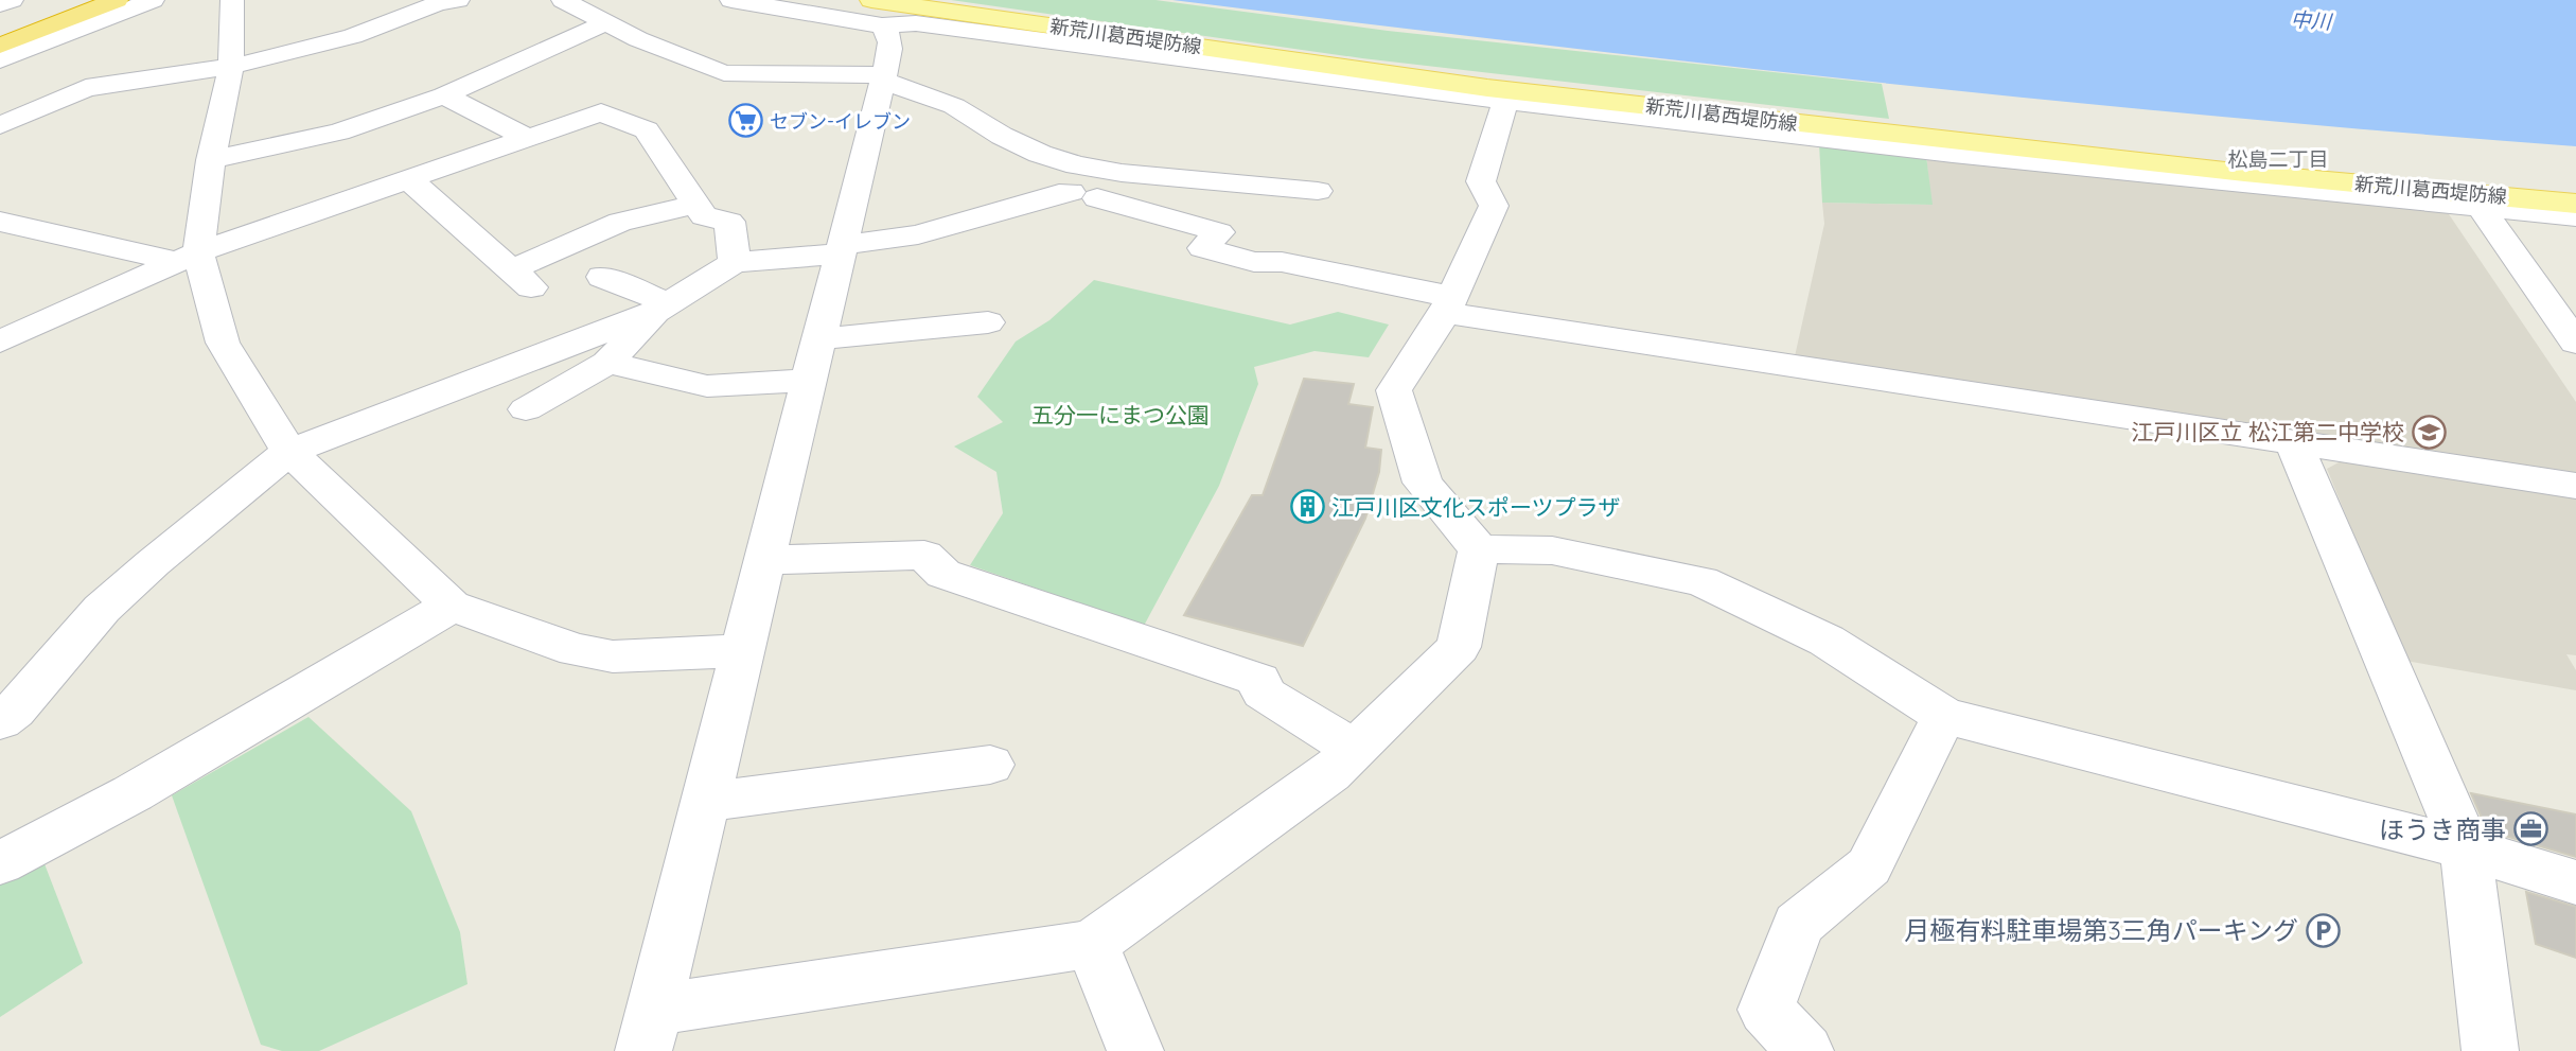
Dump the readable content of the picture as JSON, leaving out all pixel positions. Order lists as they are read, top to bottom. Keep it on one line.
{"streets":{"main road":["新荒川葛西堤防線"]},"districts":["松島二丁目"],"water":["中川"],"parks":["五分一にまつ公園"],"places":{"supermarket":["セブン-イレブン"],"school or university":["江戸川区立 松江第二中学校"],"building":["江戸川区文化スポーツプラザ"],"office":["ほうき商事"],"parking":["月極有料駐車場第3三角パーキング"]}}
